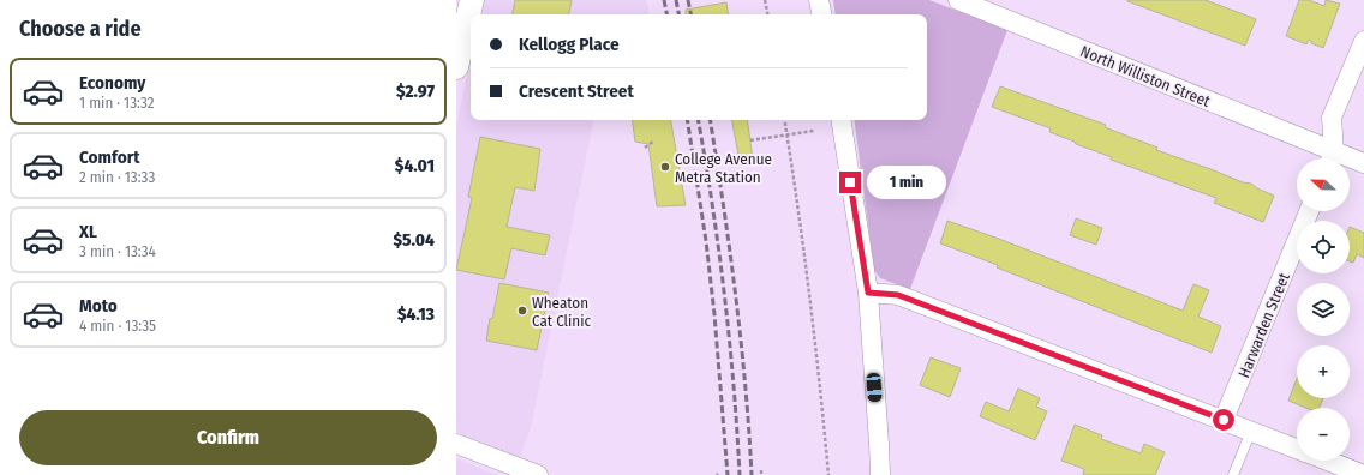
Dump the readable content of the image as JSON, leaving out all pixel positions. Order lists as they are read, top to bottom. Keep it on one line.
{"streets":{"street":["North Williston Street","Harwarden Street"]},"places":["College Avenue Metra Station","Wheaton Cat Clinic"],"north":"left","page":{"heading":"Choose a ride","banner":["Kellogg Place","Crescent Street"],"list":[{"name":"Economy","note":"1 min · 13:32","value":"$2.97"},{"name":"Comfort","note":"2 min · 13:33","value":"$4.01"},{"name":"XL","note":"3 min · 13:34","value":"$5.04"},{"name":"Moto","note":"4 min · 13:35","value":"$4.13"}],"map_buttons":["+","−"],"bubble":"1 min","buttons":"Confirm"}}
